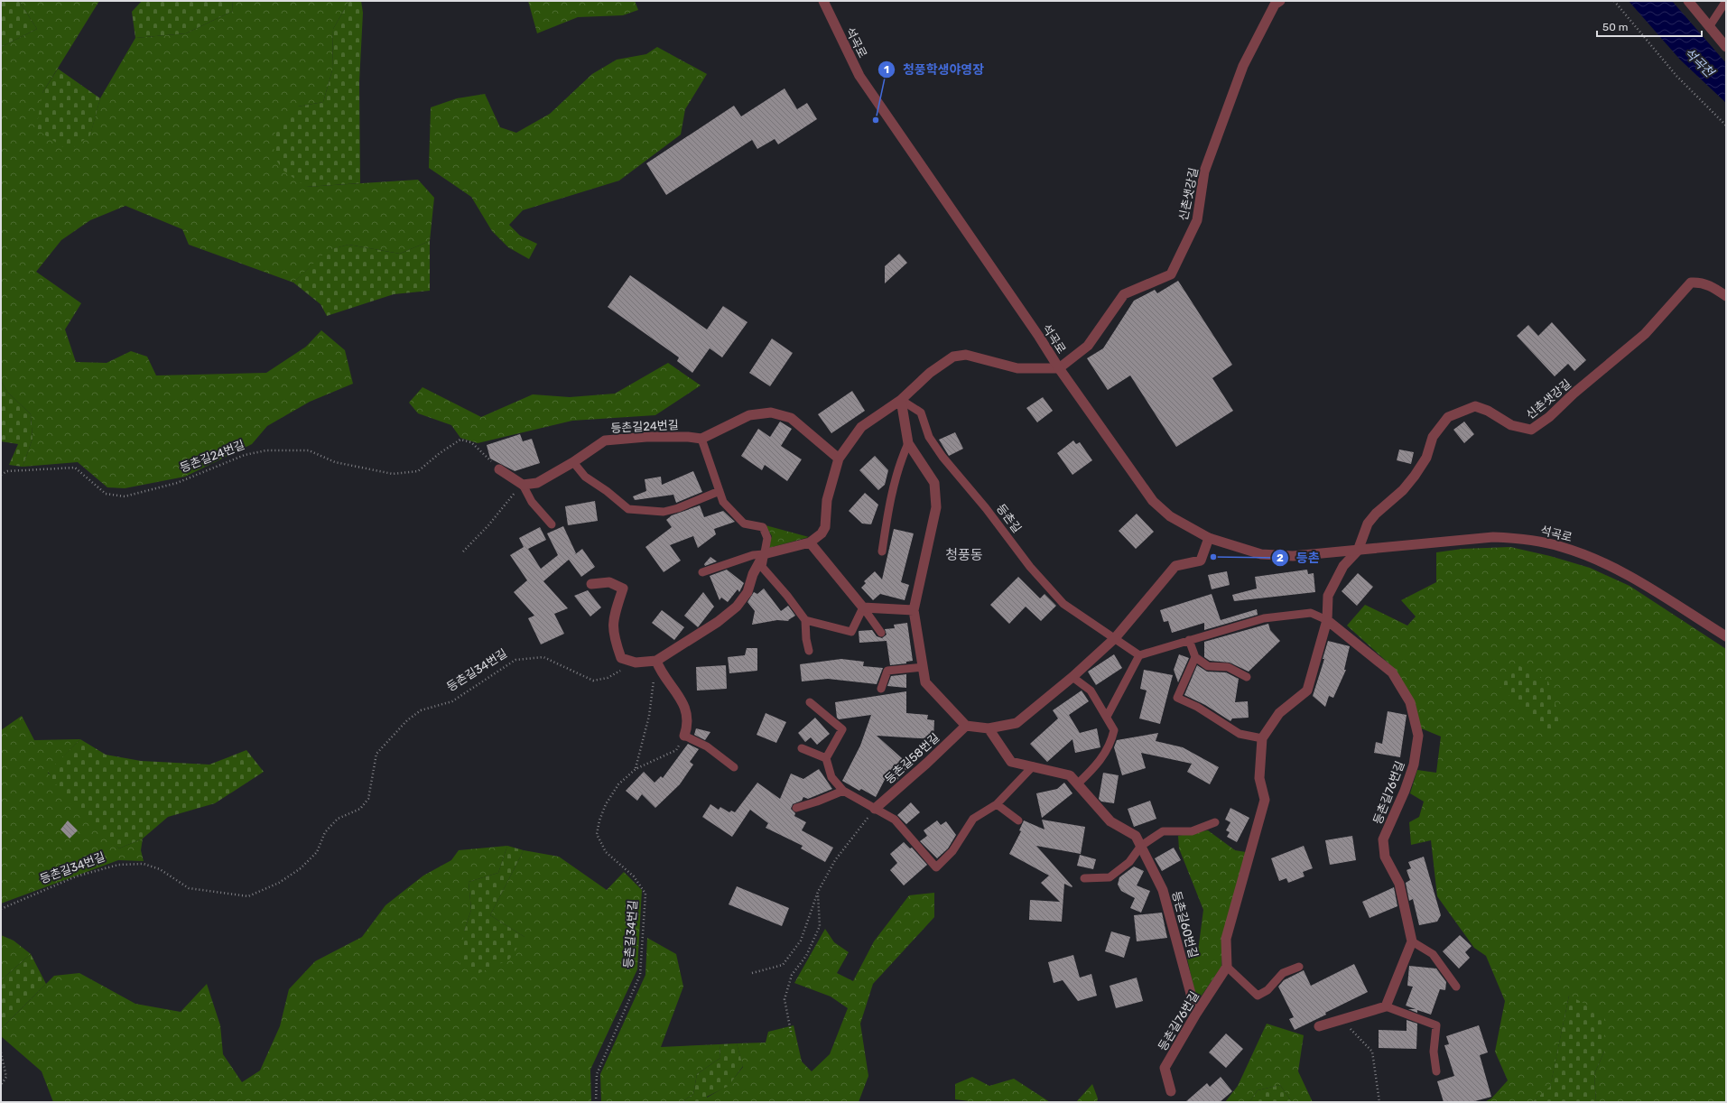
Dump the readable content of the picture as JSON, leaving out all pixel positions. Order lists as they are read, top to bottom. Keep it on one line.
{"streets":{"street":["석곡로","신촌샛강길","등촌길24번길","등촌길58번길","등촌길76번길","등촌길60번길"],"lane":["등촌길"],"path":["등촌길34번길"]},"crossings":[["석곡로","신촌샛강길"],["등촌길76번길","등촌길60번길"]],"districts":["청풍동"],"water":["석곡천"],"places":["청풍학생야영장","등촌"],"scale_bar":"50 m"}
